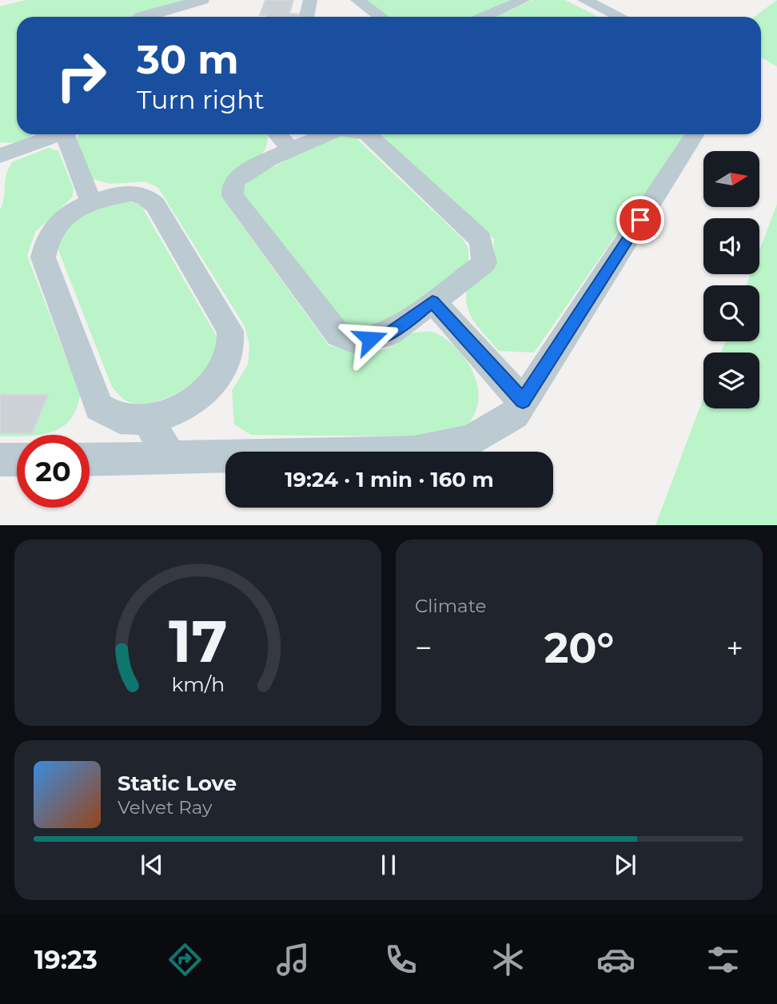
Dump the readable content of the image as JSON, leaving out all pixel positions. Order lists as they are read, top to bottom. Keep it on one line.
{"north":"right","page":{"turn":["30 m","Turn right"],"limit":"20","trip":"19:24 · 1 min · 160 m","tile":"Climate","heat":["−","20°","+"],"song":["Static Love","Velvet Ray"],"tabs":"19:23","gauge":["17","km/h"]}}
